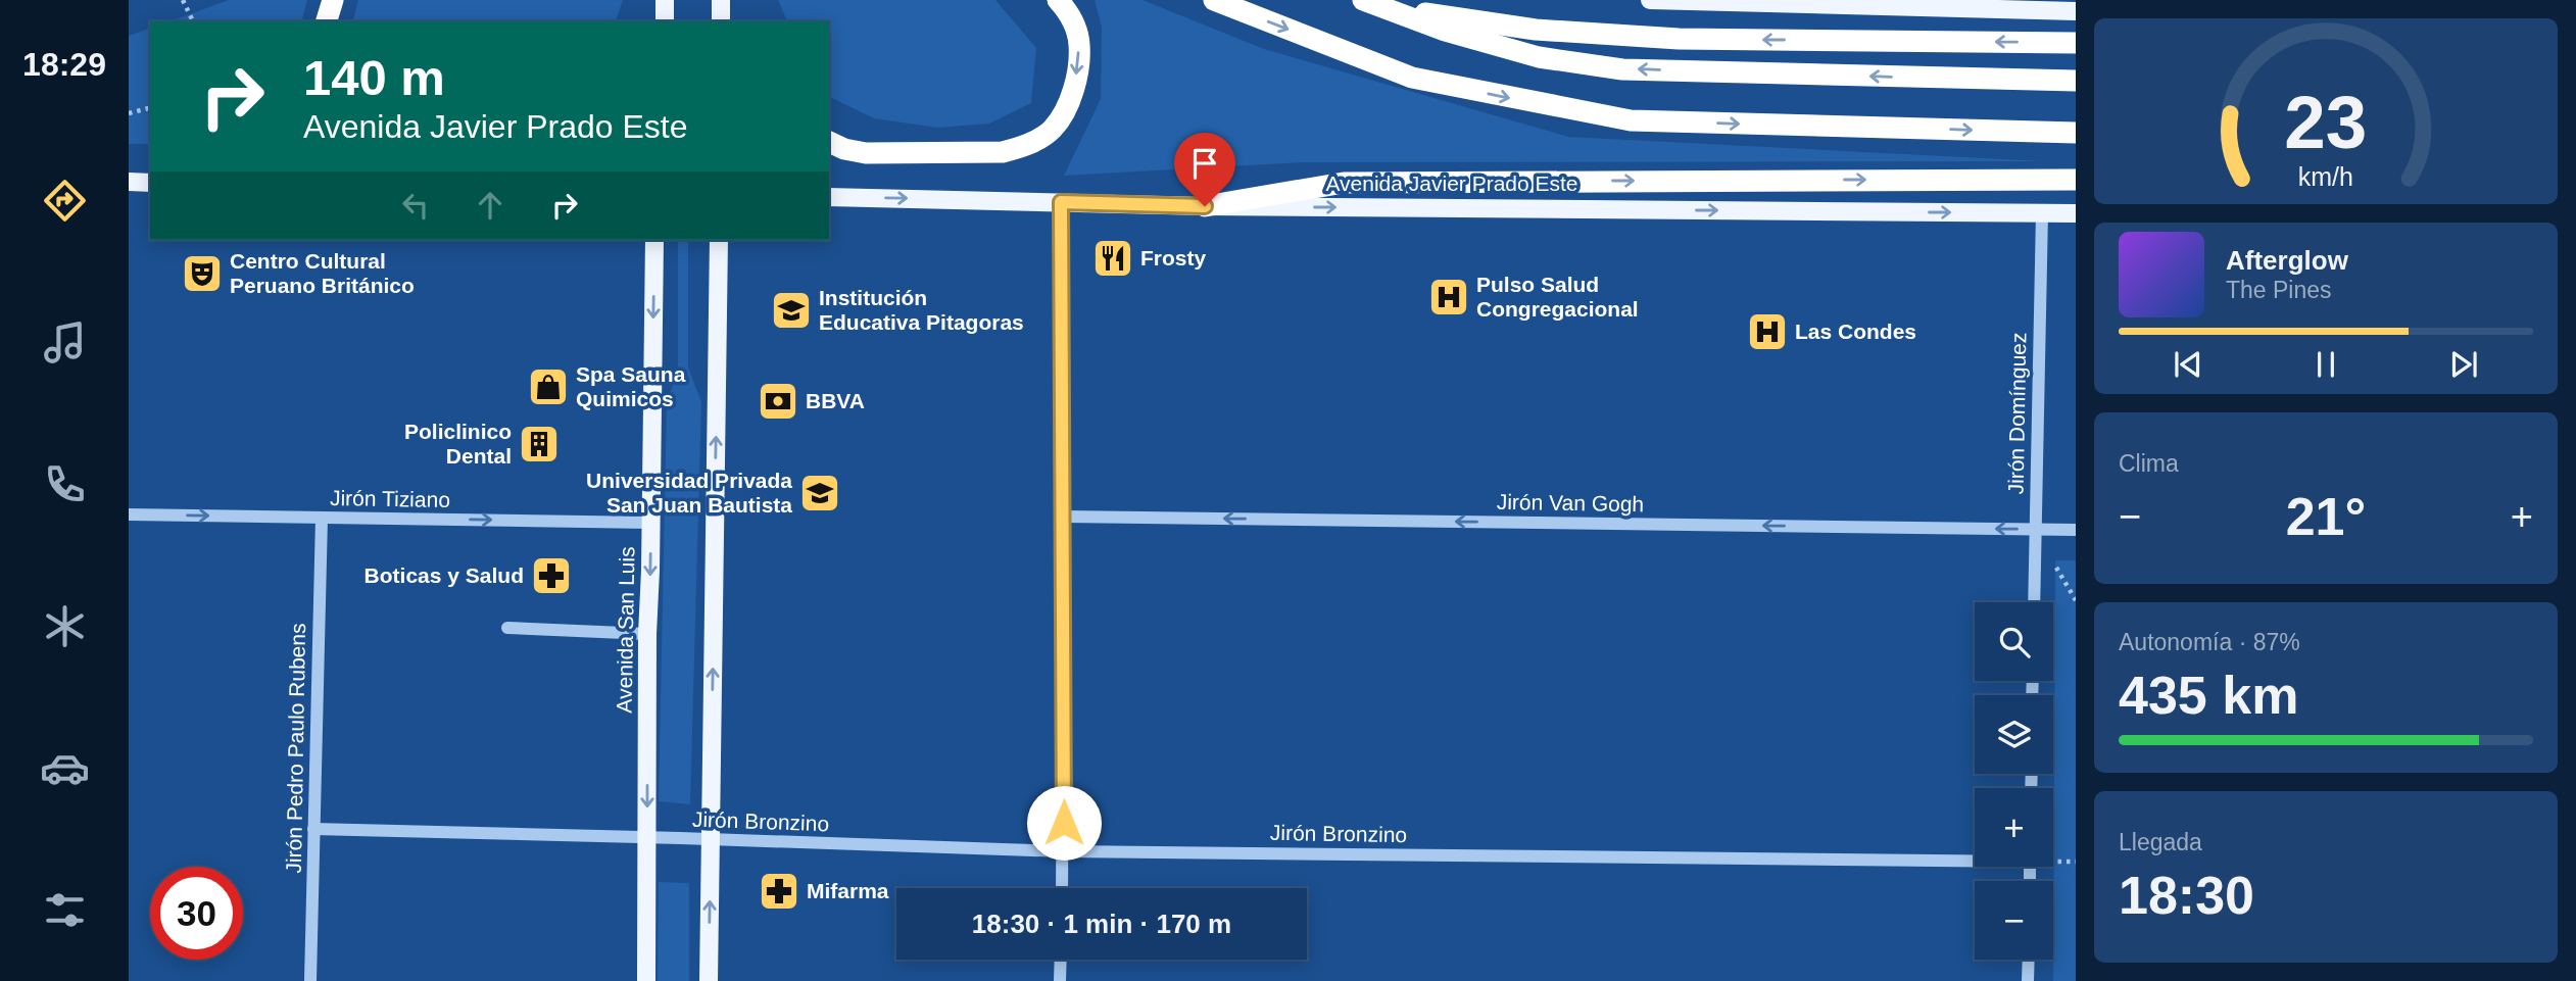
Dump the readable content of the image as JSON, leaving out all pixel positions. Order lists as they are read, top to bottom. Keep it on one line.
{"streets":{"main road":["Avenida Javier Prado Este","Avenida San Luis"],"street":["Jirón Domínguez","Jirón Tiziano","Jirón Van Gogh","Jirón Pedro Paulo Rubens","Jirón Bronzino"]},"crossings":[["Avenida Javier Prado Este","Jirón Domínguez"],["Jirón Domínguez","Jirón Van Gogh"],["Jirón Tiziano","Avenida San Luis"],["Jirón Tiziano","Jirón Pedro Paulo Rubens"],["Avenida San Luis","Jirón Bronzino"],["Jirón Pedro Paulo Rubens","Jirón Bronzino"]],"one_way":["Avenida Javier Prado Este","Jirón Tiziano","Jirón Van Gogh"],"places":{"restaurant":["Frosty"],"theatre":["Centro Cultural Peruano Británico"],"hospital":["Pulso Salud Congregacional","Las Condes"],"school or university":["Institución Educativa Pitagoras","Universidad Privada San Juan Bautista"],"shop":["Spa Sauna Quimicos"],"bank":["BBVA"],"building":["Policlinico Dental"],"pharmacy":["Boticas y Salud","Mifarma"]},"page":{"tabs":"18:29","turn":["140 m","Avenida Javier Prado Este"],"song":["Afterglow","The Pines"],"tile":["Clima",["Autonomía · 87%","435 km"],["Llegada","18:30"]],"heat":["−","21°","+"],"map_buttons":["+","−"],"limit":"30","trip":"18:30 · 1 min · 170 m","gauge":["23","km/h"]}}
